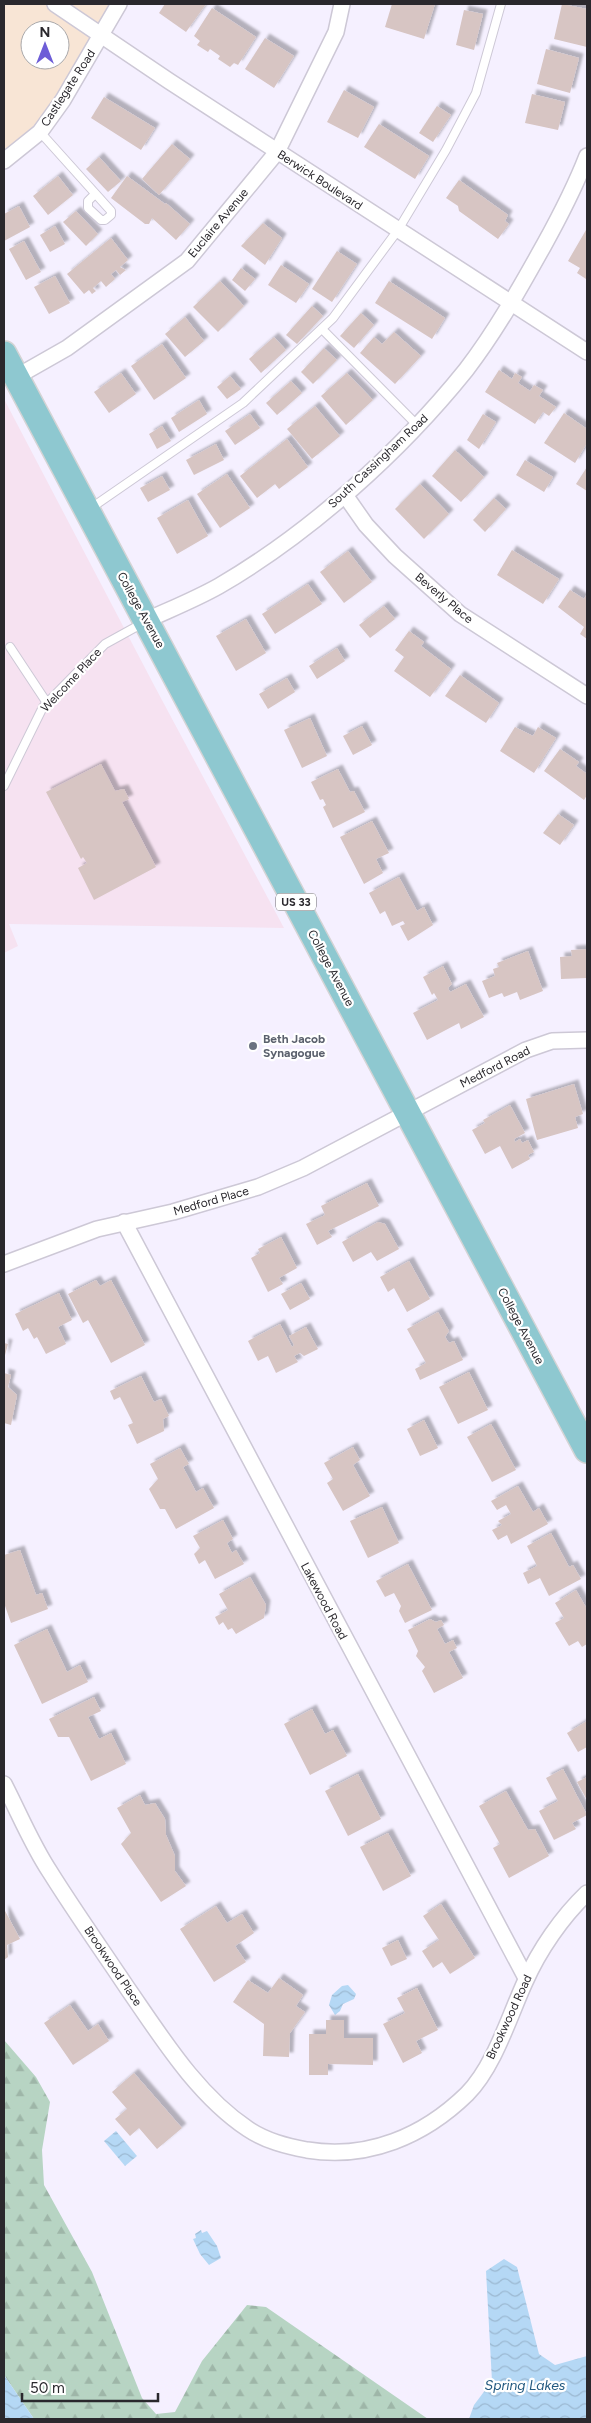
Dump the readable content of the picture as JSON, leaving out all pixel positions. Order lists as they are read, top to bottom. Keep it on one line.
{"streets":{"main road":["College Avenue","US 33"],"street":["Castlegate Road","Berwick Boulevard","Euclaire Avenue","South Cassingham Road","Beverly Place","Medford Road","Medford Place","Lakewood Road","Brookwood Place","Brookwood Road"],"lane":["Welcome Place"]},"crossings":[["Castlegate Road","Berwick Boulevard"],["Berwick Boulevard","Euclaire Avenue"],["Berwick Boulevard","South Cassingham Road"],["Euclaire Avenue","College Avenue"],["South Cassingham Road","Beverly Place"],["South Cassingham Road","College Avenue"],["South Cassingham Road","Welcome Place"],["College Avenue","Welcome Place"],["College Avenue","Medford Road"],["College Avenue","Medford Place"],["Medford Road","Medford Place"],["Medford Place","Lakewood Road"],["Lakewood Road","Brookwood Road"],["Brookwood Place","Brookwood Road"]],"water":["Spring Lakes"],"places":["Beth Jacob Synagogue"],"scale_bar":"50 m","north":"top"}
